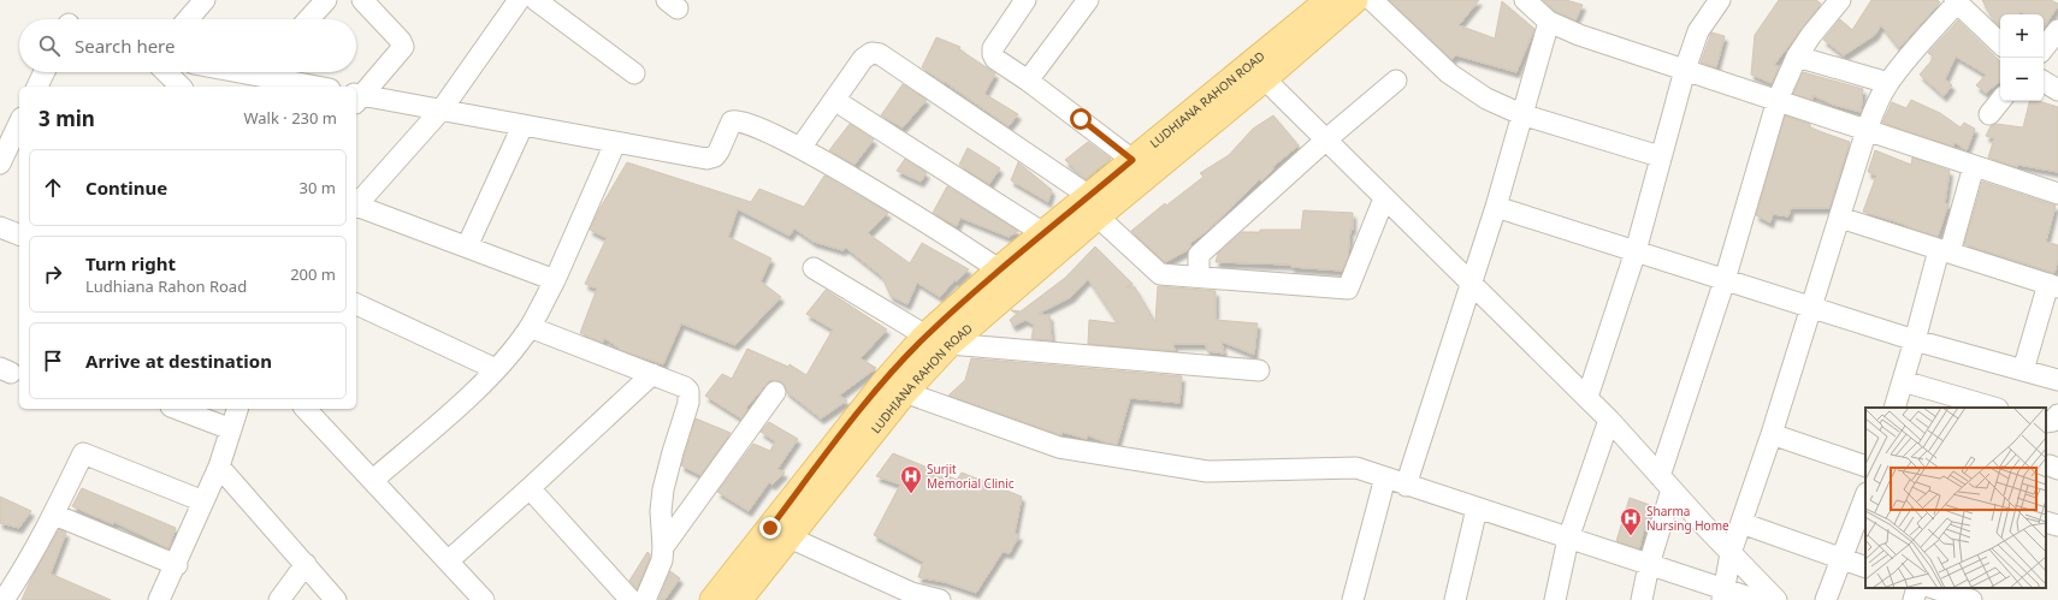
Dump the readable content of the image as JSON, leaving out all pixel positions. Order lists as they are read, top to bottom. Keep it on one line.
{"streets":{"main road":["LUDHIANA RAHON ROAD"]},"places":{"hospital":["Surjit Memorial Clinic","Sharma Nursing Home"]},"page":{"map_buttons":["+","−"],"search":"Search here","heading":["3 min","Walk · 230 m"],"list":[["Continue","30 m"],["Turn right","Ludhiana Rahon Road","200 m"],"Arrive at destination"]}}
